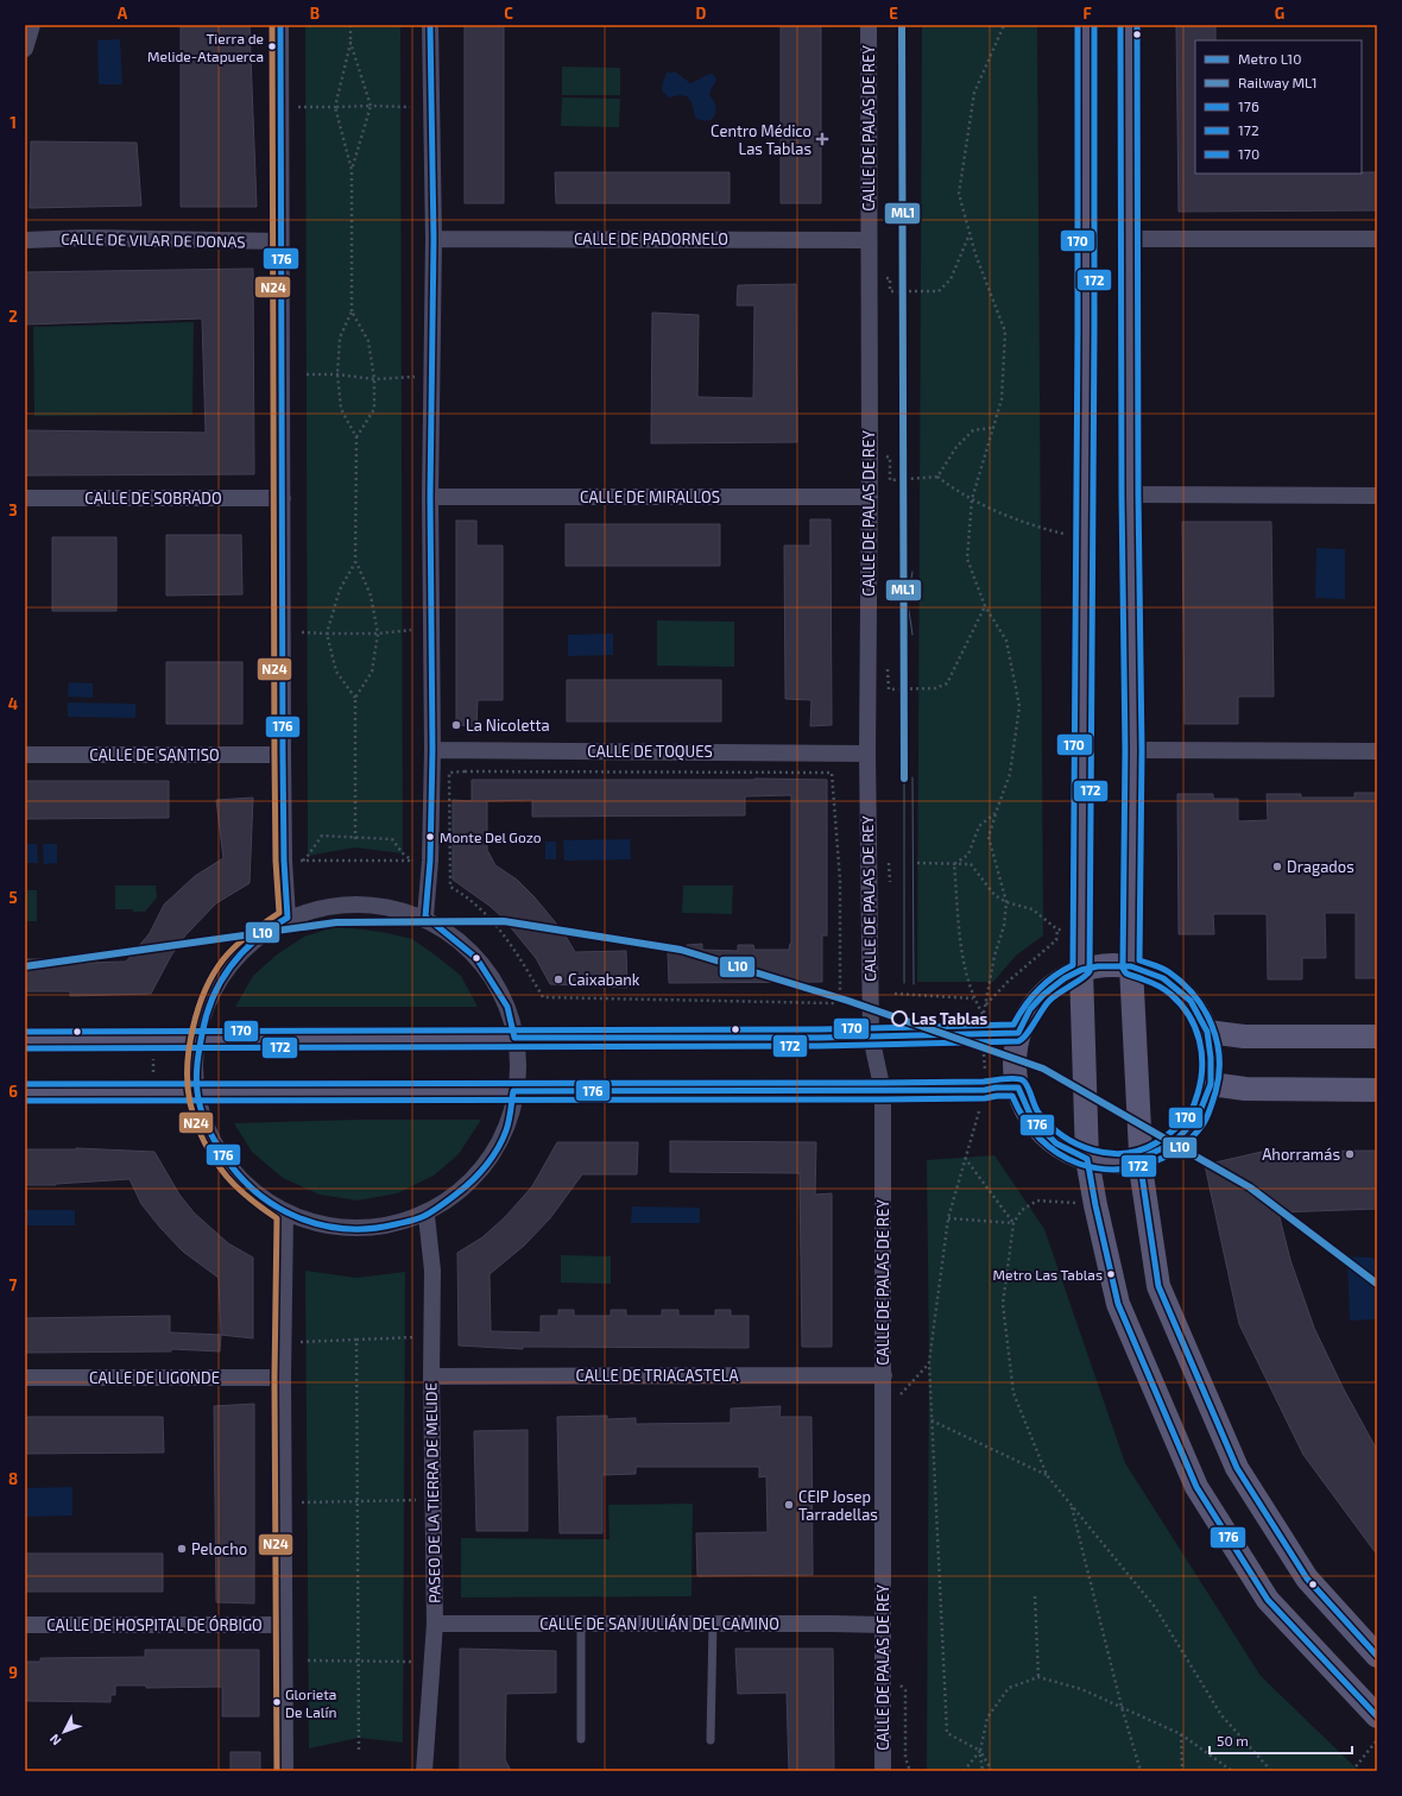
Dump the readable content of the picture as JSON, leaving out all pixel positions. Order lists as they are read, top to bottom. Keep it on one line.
{"streets":{"street":["CALLE DE PALAS DE REY","CALLE DE PADORNELO","CALLE DE VILAR DE DONAS","CALLE DE MIRALLOS","CALLE DE SOBRADO","CALLE DE TOQUES","CALLE DE SANTISO","CALLE DE TRIACASTELA","CALLE DE LIGONDE","PASEO DE LA TIERRA DE MELIDE","CALLE DE SAN JULIÁN DEL CAMINO","CALLE DE HOSPITAL DE ÓRBIGO"]},"crossings":[["CALLE DE PALAS DE REY","CALLE DE PADORNELO"],["CALLE DE PALAS DE REY","CALLE DE MIRALLOS"],["CALLE DE PALAS DE REY","CALLE DE TOQUES"],["CALLE DE PALAS DE REY","CALLE DE TRIACASTELA"],["CALLE DE PALAS DE REY","CALLE DE SAN JULIÁN DEL CAMINO"],["CALLE DE TRIACASTELA","PASEO DE LA TIERRA DE MELIDE"],["PASEO DE LA TIERRA DE MELIDE","CALLE DE SAN JULIÁN DEL CAMINO"]],"places":{"other":["Tierra de Melide-Atapuerca","La Nicoletta","Monte Del Gozo","Dragados","Caixabank","Las Tablas","Ahorramás","Metro Las Tablas","CEIP Josep Tarradellas","Pelocho","Glorieta De Lalín"],"health":["Centro Médico Las Tablas"]},"lines":["rail line ML1","transit line 176","transit line 172","transit line 170","transit line N24","metro line L10"],"legend":["Metro L10","Railway ML1","176","172","170"],"scale_bar":"50 m","north":"bottom left","grid":{"columns":["A","B","C","D","E","F","G"],"rows":["1","2","3","4","5","6","7","8","9"]}}
